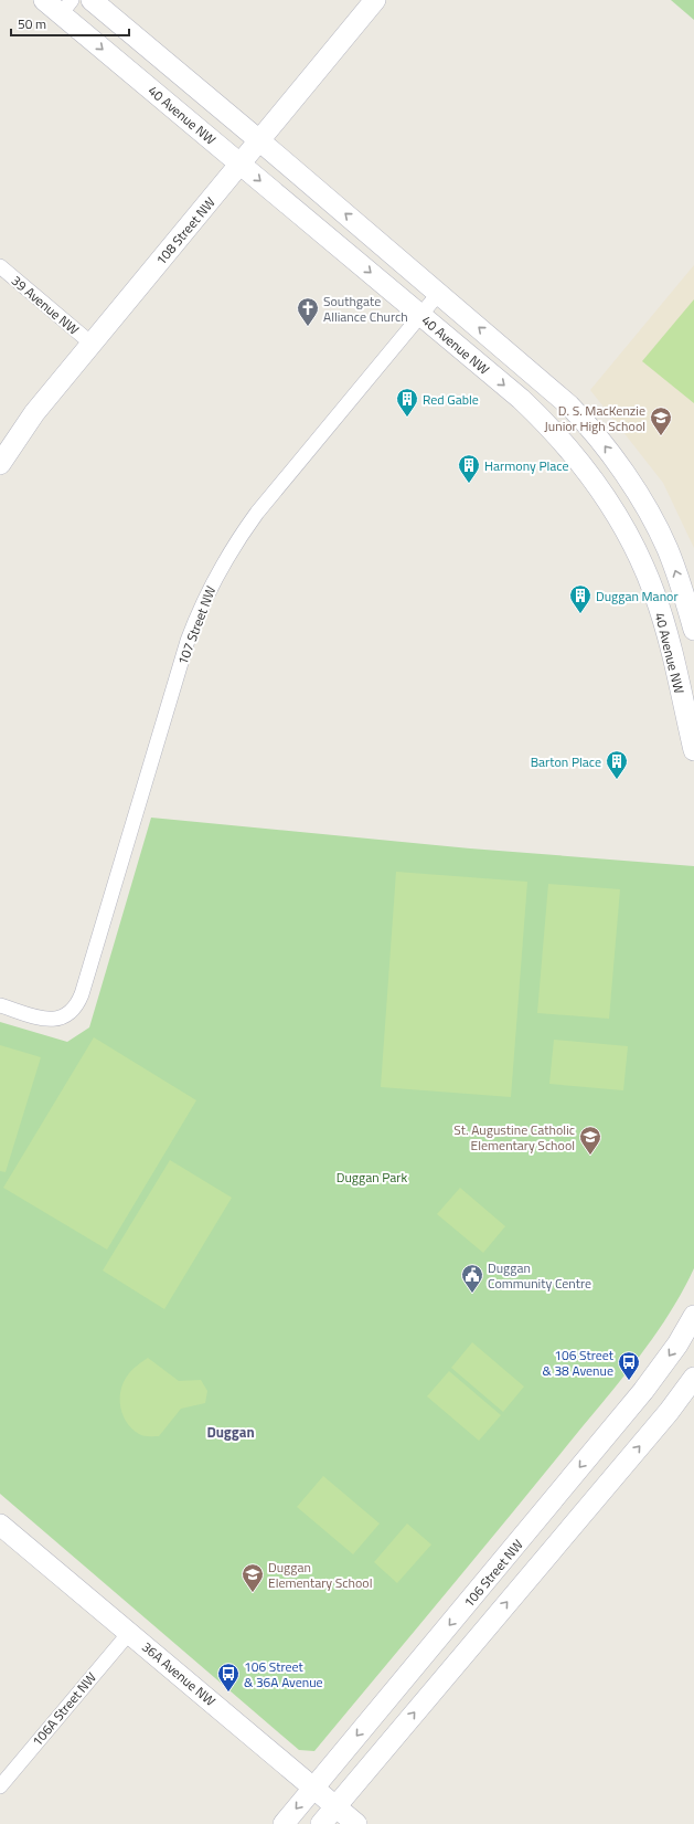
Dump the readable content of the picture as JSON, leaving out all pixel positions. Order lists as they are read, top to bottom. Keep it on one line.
{"streets":{"street":["40 Avenue NW","108 Street NW","39 Avenue NW","107 Street NW","106 Street NW","36A Avenue NW","106A Street NW"]},"crossings":[["40 Avenue NW","108 Street NW"],["40 Avenue NW","107 Street NW"],["108 Street NW","39 Avenue NW"],["106 Street NW","36A Avenue NW"],["36A Avenue NW","106A Street NW"]],"districts":["Duggan"],"parks":["Duggan Park"],"places":{"church":["Southgate Alliance Church"],"building":["Red Gable","Harmony Place","Duggan Manor","Barton Place"],"school or university":["D. S. MacKenzie Junior High School","St. Augustine Catholic Elementary School","Duggan Elementary School"],"public building":["Duggan Community Centre"],"bus stop":["106 Street & 38 Avenue","106 Street & 36A Avenue"]},"scale_bar":"50 m"}
